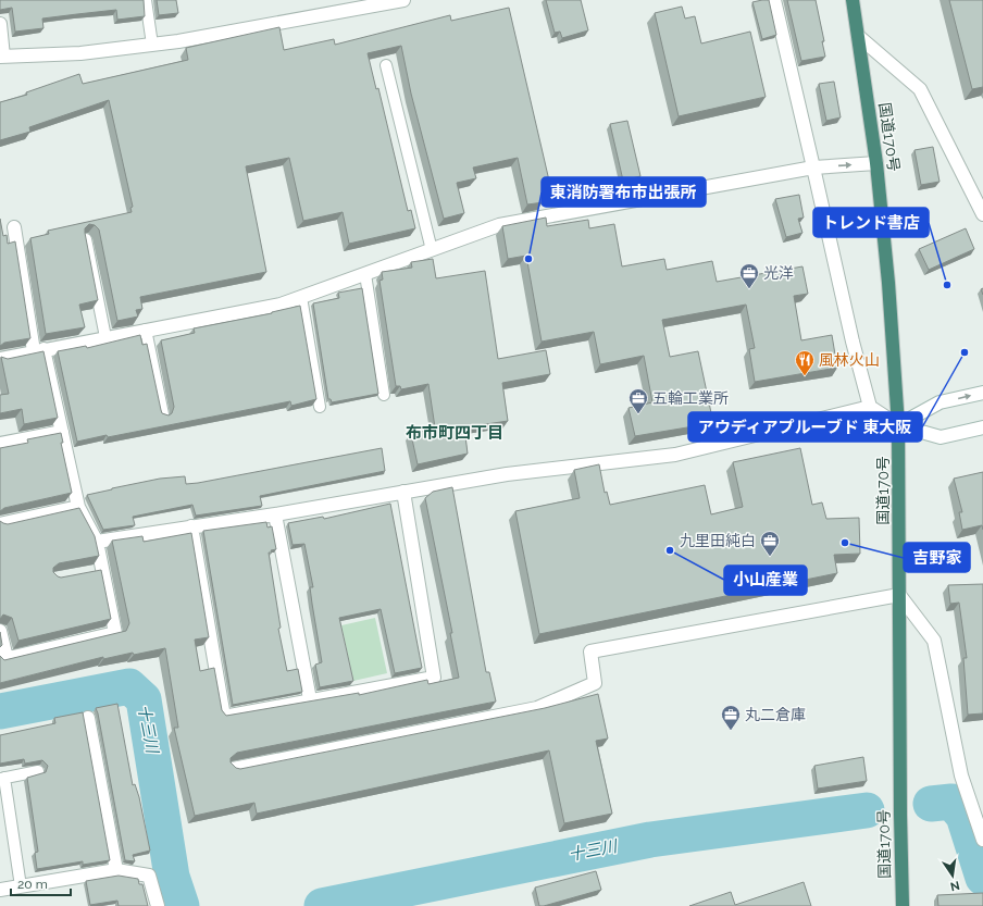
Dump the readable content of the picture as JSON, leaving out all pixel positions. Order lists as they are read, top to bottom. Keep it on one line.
{"streets":{"highway":["国道170号"]},"districts":["布市町四丁目"],"water":["十三川"],"places":{"other":["東消防署布市出張所","トレンド書店","アウディアプルーブド 東大阪","吉野家","小山産業"],"office":["光洋","五輪工業所","九里田純白","丸二倉庫"],"restaurant":["風林火山"]},"scale_bar":"20 m","north":"bottom"}
